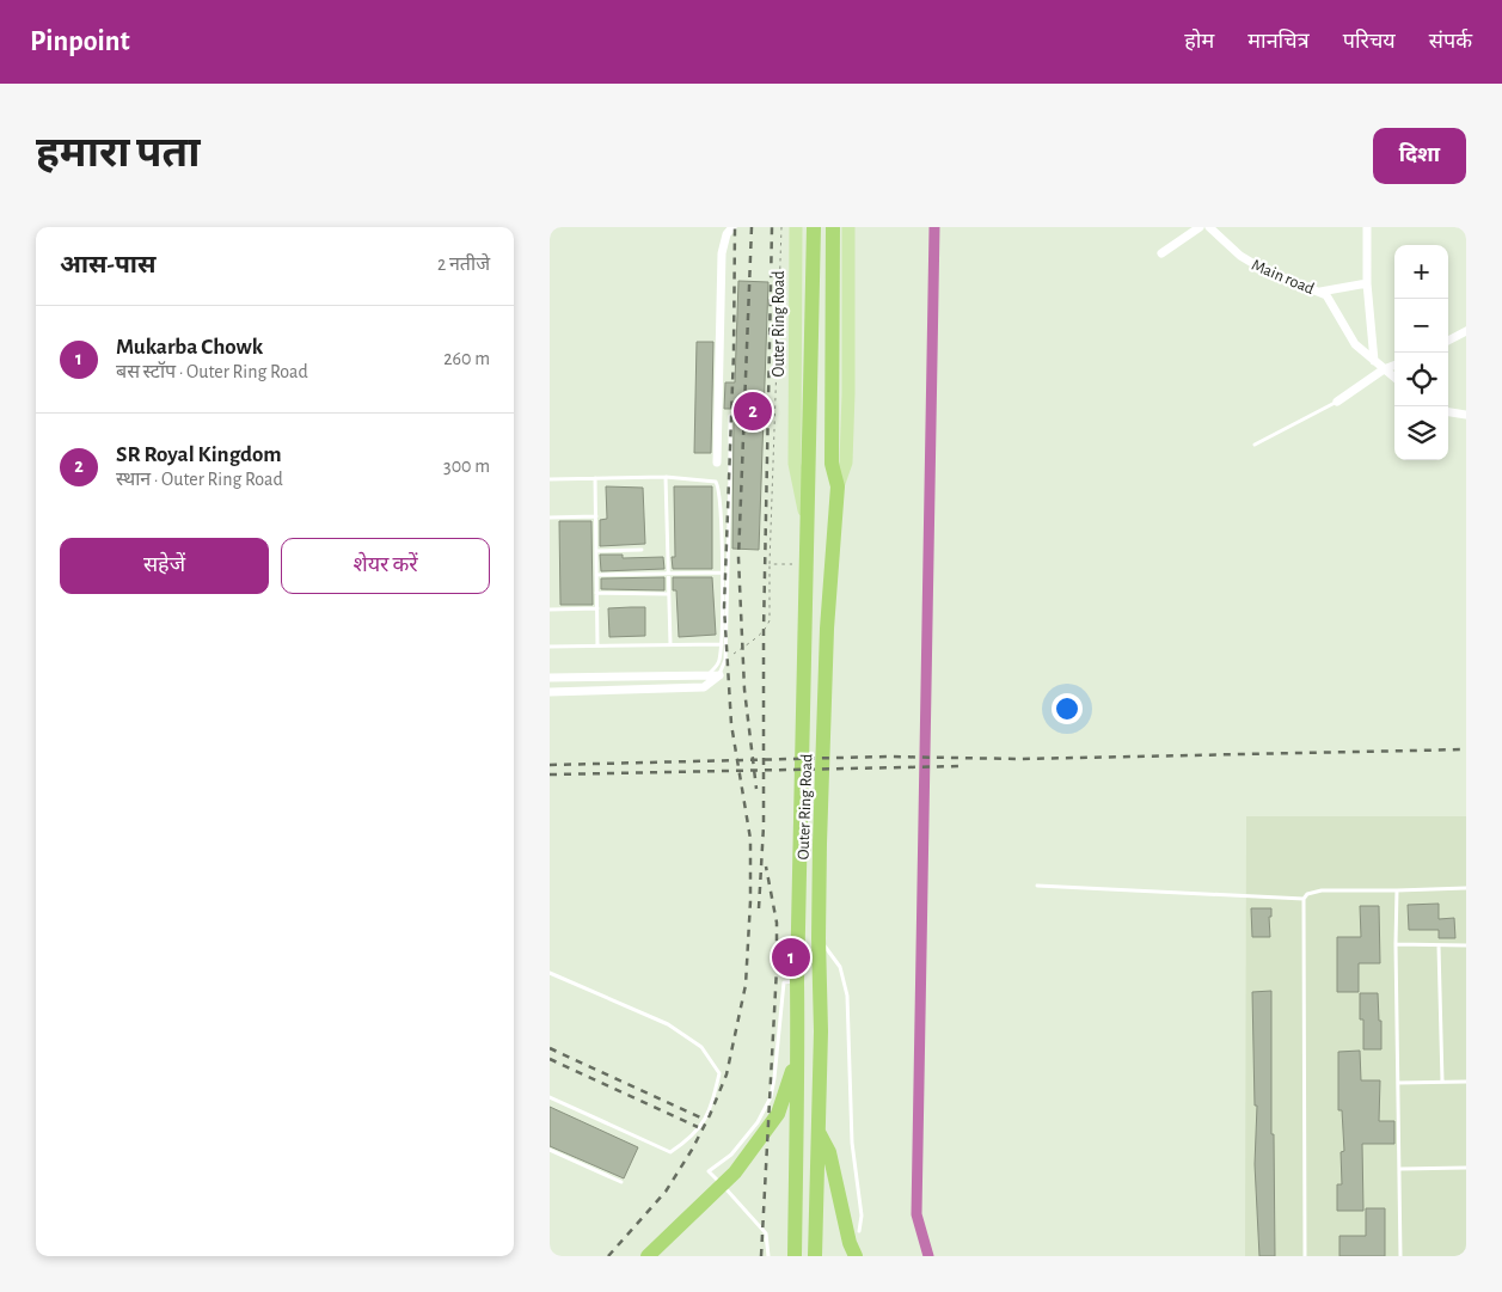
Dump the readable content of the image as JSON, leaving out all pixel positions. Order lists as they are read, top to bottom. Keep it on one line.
{"streets":{"highway":["Outer Ring Road"],"street":["Main road"]},"page":{"header":"Pinpoint","nav":["होम","मानचित्र","परिचय","संपर्क"],"buttons":["दिशा",["सहेजें","शेयर करें"]],"title":"हमारा पता","heading":["आस-पास","2 नतीजे"],"map_buttons":["+","−"],"list":[{"mark":"1","name":"Mukarba Chowk","note":"बस स्टॉप · Outer Ring Road","value":"260 m"},{"mark":"2","name":"SR Royal Kingdom","note":"स्थान · Outer Ring Road","value":"300 m"}],"pins":["2","1"]}}
